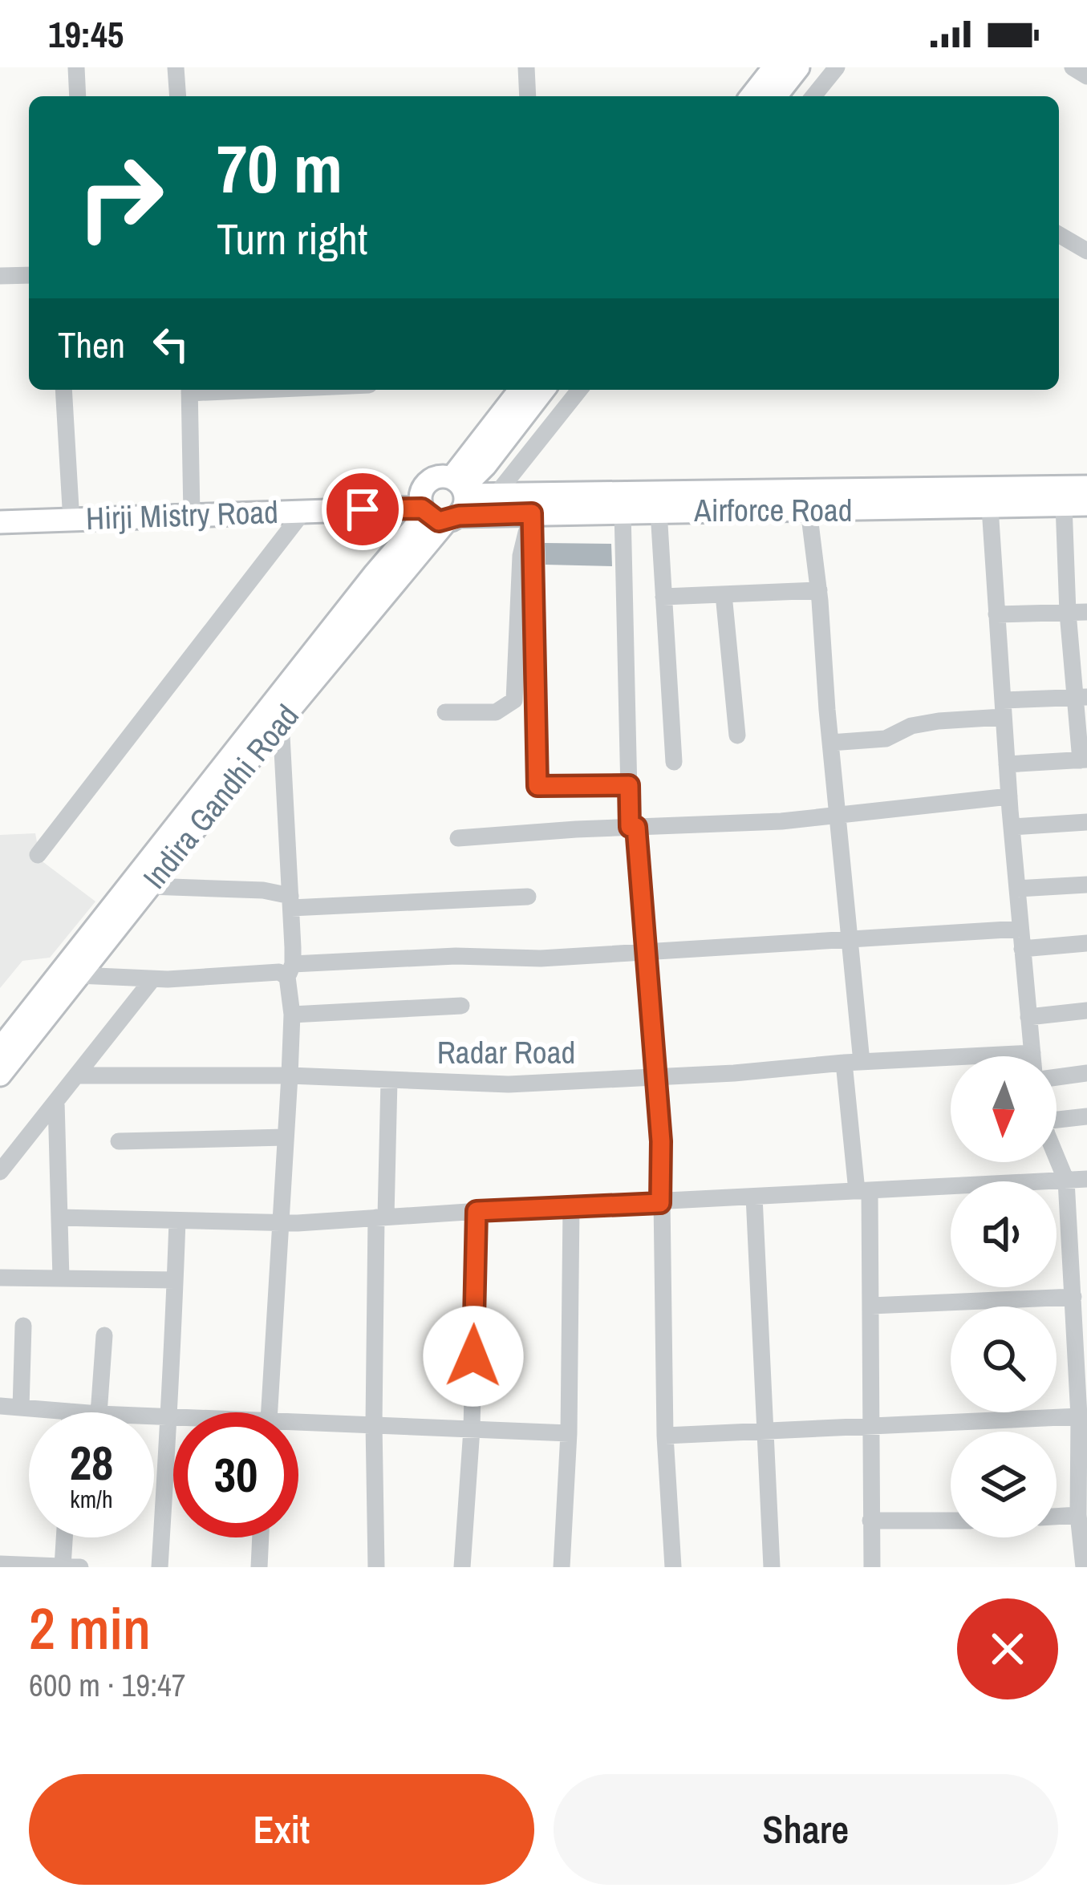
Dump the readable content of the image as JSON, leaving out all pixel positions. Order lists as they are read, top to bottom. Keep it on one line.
{"streets":{"main road":["Airforce Road","Hirji Mistry Road","Indira Gandhi Road"],"street":["Radar Road"]},"crossings":[["Airforce Road","Hirji Mistry Road"],["Airforce Road","Indira Gandhi Road"],["Hirji Mistry Road","Indira Gandhi Road"]],"north":"bottom","page":{"status":"19:45","turn":["70 m","Turn right"],"then":"Then","speed":"28 km/h","limit":"30","heading":["2 min","600 m · 19:47"],"buttons":["Exit","Share"]}}
